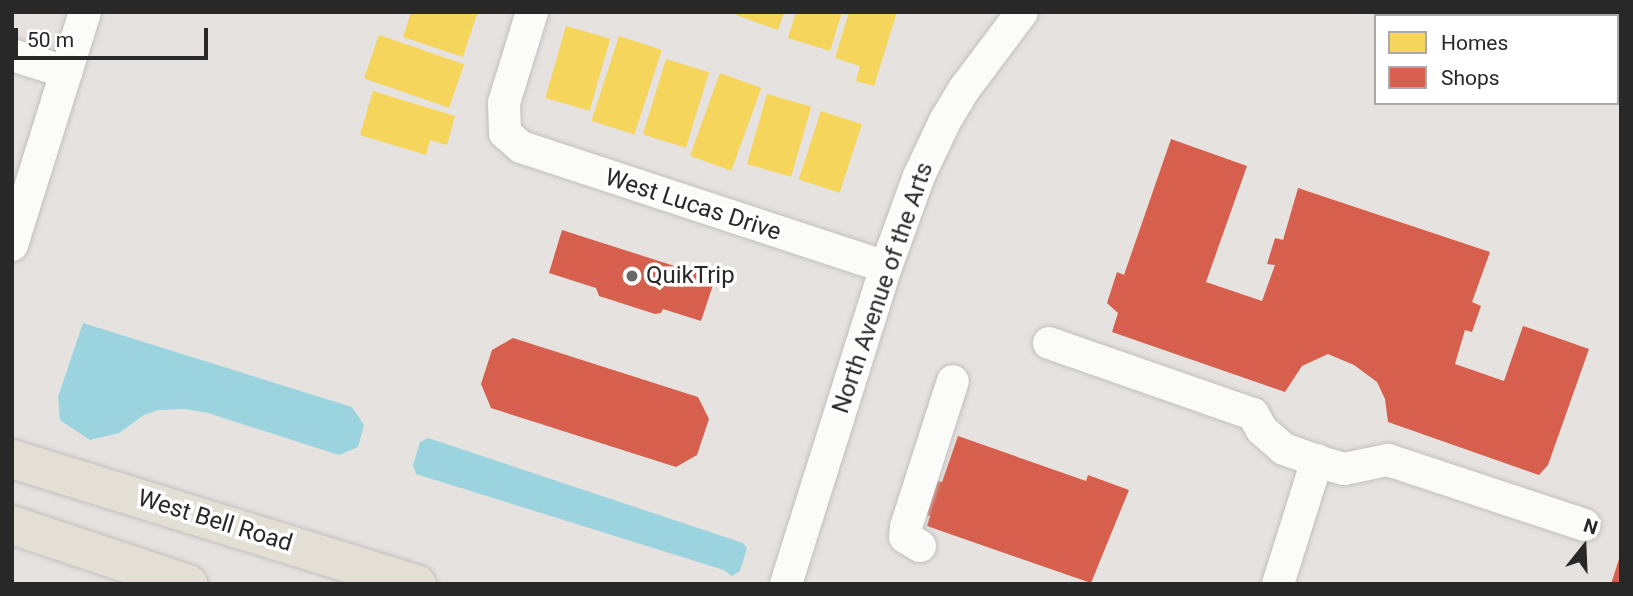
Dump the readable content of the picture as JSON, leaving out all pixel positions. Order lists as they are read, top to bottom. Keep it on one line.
{"streets":{"main road":["West Bell Road"],"street":["West Lucas Drive","North Avenue of the Arts"]},"crossings":[["West Lucas Drive","North Avenue of the Arts"]],"places":["QuikTrip"],"legend":["Homes","Shops"],"scale_bar":"50 m","north":"top"}
